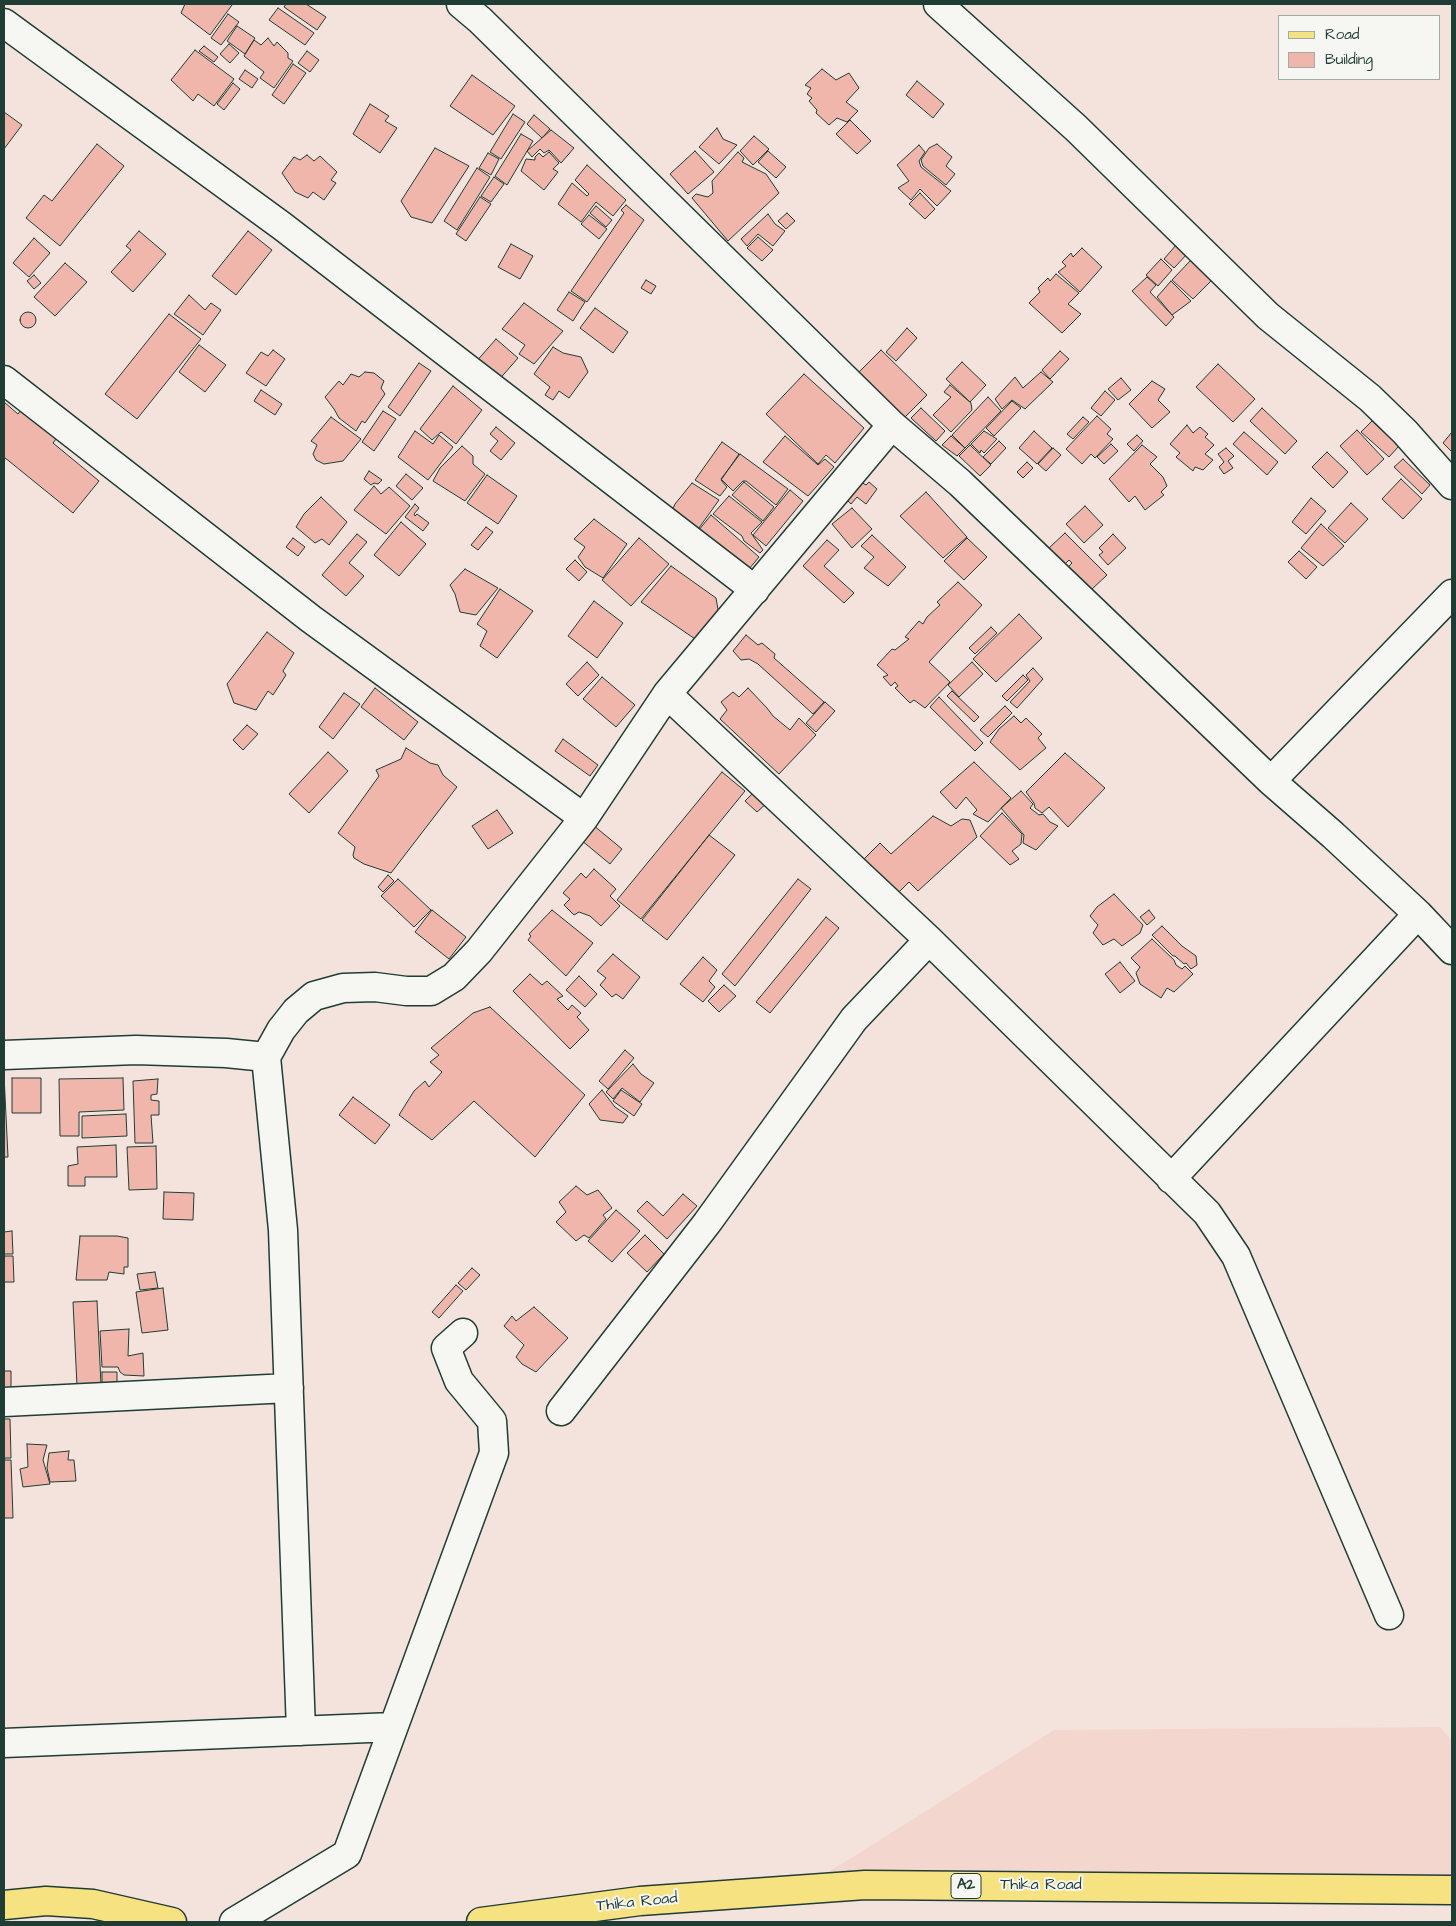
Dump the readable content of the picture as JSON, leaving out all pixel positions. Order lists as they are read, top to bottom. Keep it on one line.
{"streets":{"main road":["A2","Thika Road"]},"legend":["Road","Building"]}
